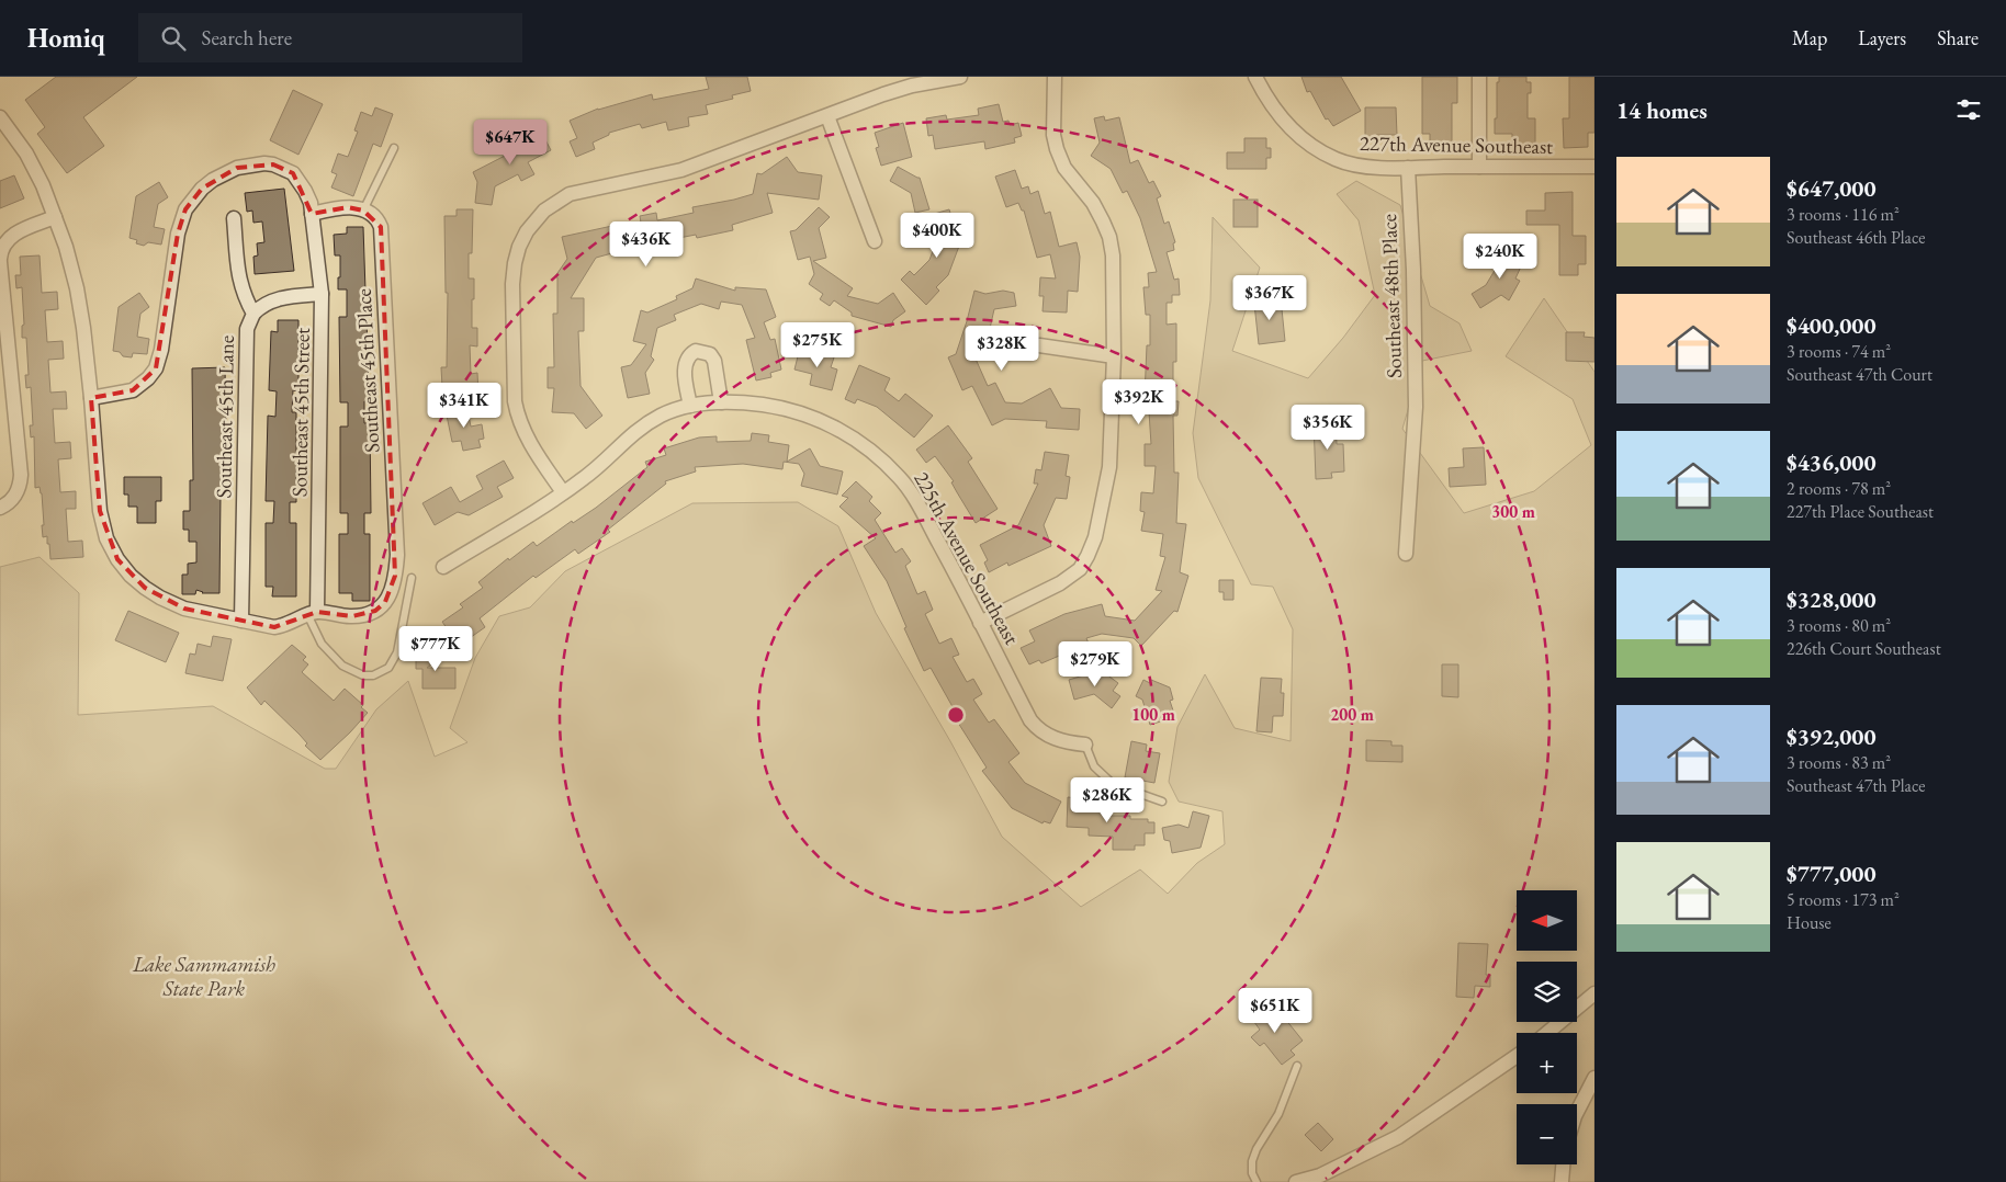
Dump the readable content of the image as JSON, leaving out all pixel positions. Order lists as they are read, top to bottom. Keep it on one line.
{"streets":{"street":["227th Avenue Southeast","Southeast 48th Place","Southeast 45th Place","Southeast 45th Street","Southeast 45th Lane","225th Avenue Southeast"]},"crossings":[["227th Avenue Southeast","Southeast 48th Place"],["Southeast 45th Place","Southeast 45th Street"]],"parks":["Lake Sammamish State Park"],"north":"left","page":{"header":"Homiq","search":"Search here","nav":["Map","Layers","Share"],"heading":"14 homes","price":["$647K","$400K","$436K","$240K","$367K","$275K","$328K","$392K","$341K","$356K","$777K","$279K","$286K","$651K"],"list":[{"name":"$647,000","note":"3 rooms · 116 m² · Southeast 46th Place"},{"name":"$400,000","note":"3 rooms · 74 m² · Southeast 47th Court"},{"name":"$436,000","note":"2 rooms · 78 m² · 227th Place Southeast"},{"name":"$328,000","note":"3 rooms · 80 m² · 226th Court Southeast"},{"name":"$392,000","note":"3 rooms · 83 m² · Southeast 47th Place"},{"name":"$777,000","note":"5 rooms · 173 m² · House"}],"map_buttons":["+","−"]},"rings":["300 m","100 m","200 m"]}
